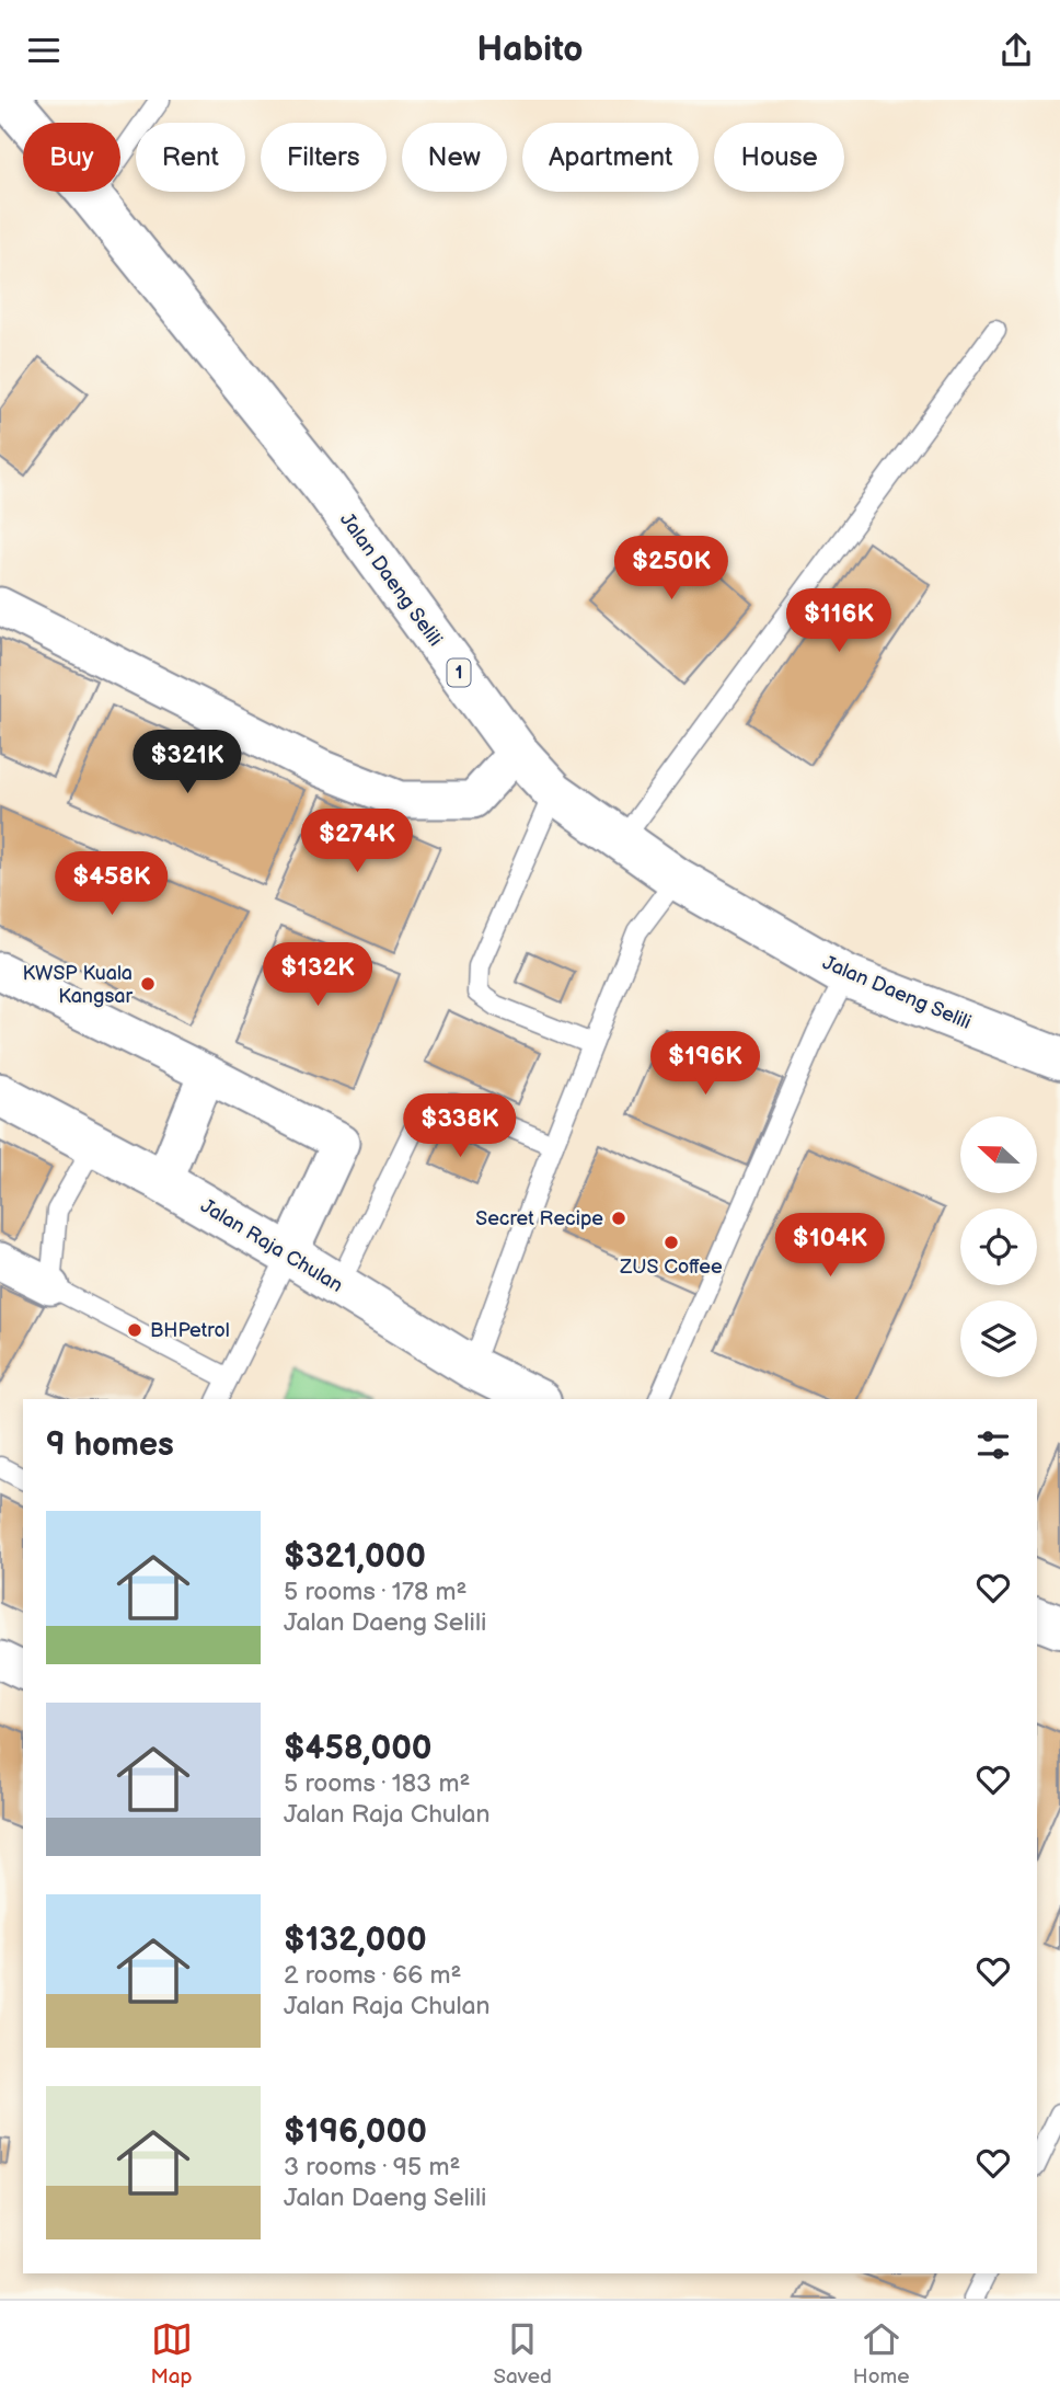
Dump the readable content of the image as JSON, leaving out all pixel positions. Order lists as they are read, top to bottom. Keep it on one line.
{"streets":{"main road":["Jalan Daeng Selili","1","Jalan Raja Chulan"]},"places":["KWSP Kuala Kangsar","Secret Recipe","ZUS Coffee","BHPetrol"],"north":"left","page":{"header":"Habito","chip":["Buy","Rent","Filters","New","Apartment","House"],"price":["$250K","$116K","$321K","$274K","$458K","$132K","$196K","$338K","$104K"],"heading":"9 homes","list":[{"name":"$321,000","note":"5 rooms · 178 m² · Jalan Daeng Selili"},{"name":"$458,000","note":"5 rooms · 183 m² · Jalan Raja Chulan"},{"name":"$132,000","note":"2 rooms · 66 m² · Jalan Raja Chulan"},{"name":"$196,000","note":"3 rooms · 95 m² · Jalan Daeng Selili"}],"tabs":["Map","Saved","Home"]}}
